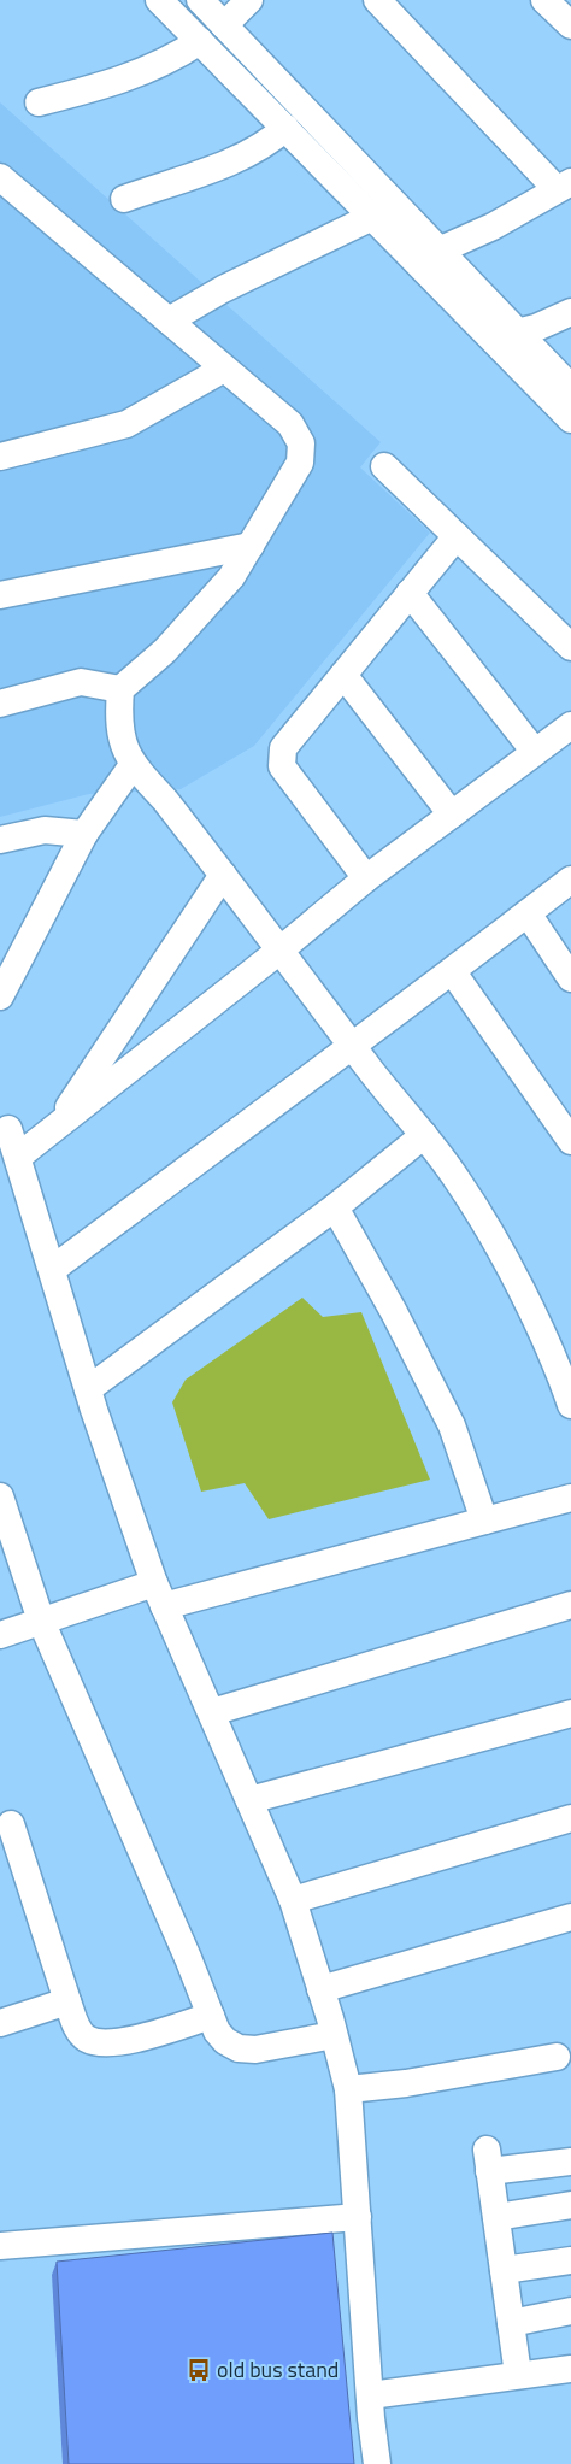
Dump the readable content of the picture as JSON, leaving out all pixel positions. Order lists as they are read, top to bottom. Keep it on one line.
{"places":{"bus stop":["old bus stand"]}}
